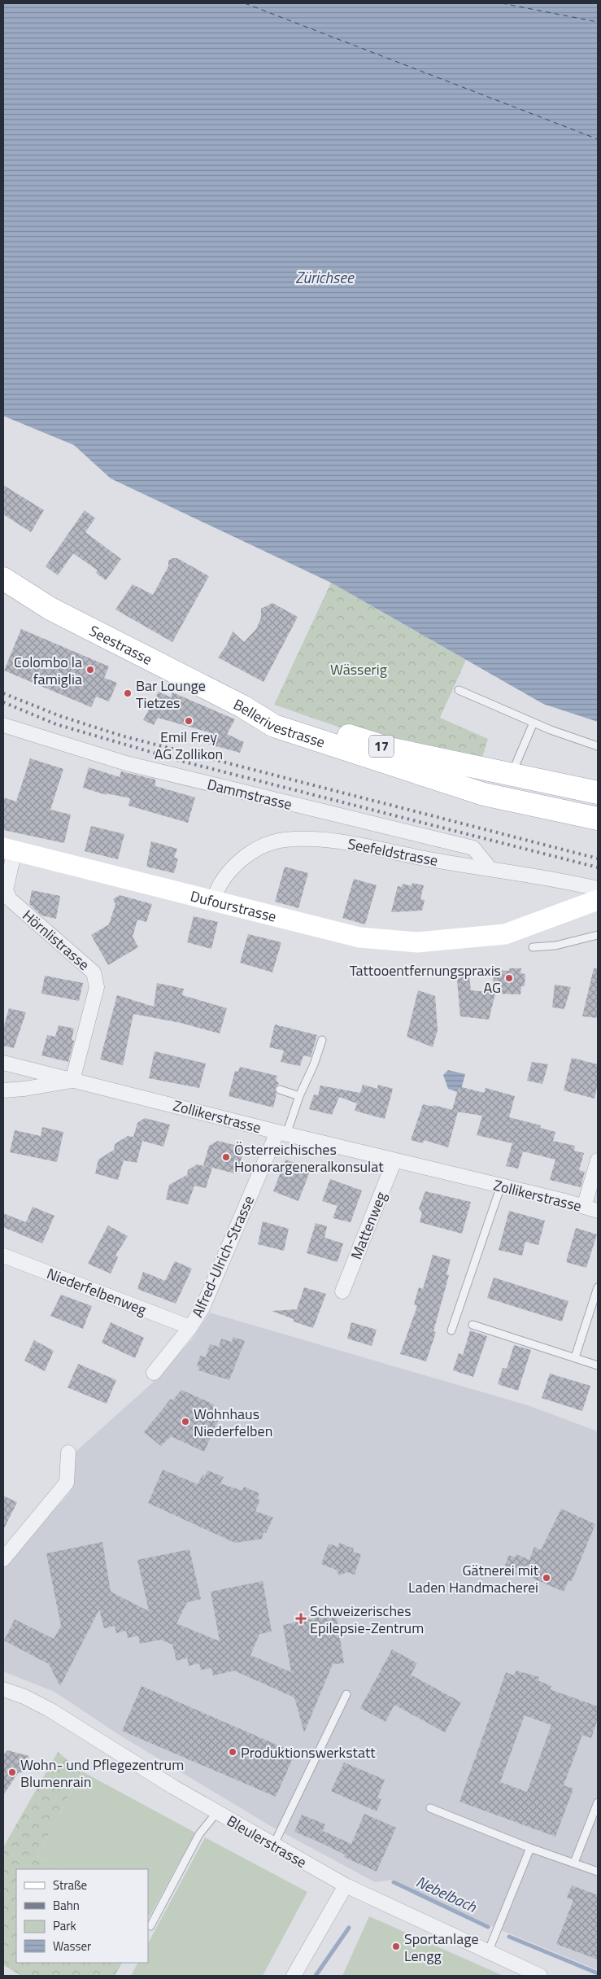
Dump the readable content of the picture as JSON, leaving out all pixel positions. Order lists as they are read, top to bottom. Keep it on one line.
{"streets":{"main road":["Seestrasse","Bellerivestrasse","17","Dufourstrasse"],"street":["Dammstrasse","Seefeldstrasse","Hörnlistrasse","Zollikerstrasse","Mattenweg","Alfred-Ulrich-Strasse","Niederfelbenweg","Bleulerstrasse"]},"crossings":[["Seestrasse","Bellerivestrasse"],["Dammstrasse","Seefeldstrasse"],["Seefeldstrasse","Dufourstrasse"],["Dufourstrasse","Hörnlistrasse"],["Hörnlistrasse","Zollikerstrasse"],["Zollikerstrasse","Mattenweg"],["Zollikerstrasse","Alfred-Ulrich-Strasse"],["Alfred-Ulrich-Strasse","Niederfelbenweg"]],"water":["Zürichsee","Nebelbach"],"parks":["Wässerig"],"places":{"other":["Colombo la famiglia","Bar Lounge Tietzes","Emil Frey AG Zollikon","Tattooentfernungspraxis AG","Österreichisches Honorargeneralkonsulat","Wohnhaus Niederfelben","Gätnerei mit Laden Handmacherei","Produktionswerkstatt","Wohn- und Pflegezentrum Blumenrain","Sportanlage Lengg"],"health":["Schweizerisches Epilepsie-Zentrum"]},"legend":["Straße","Bahn","Park","Wasser"]}
